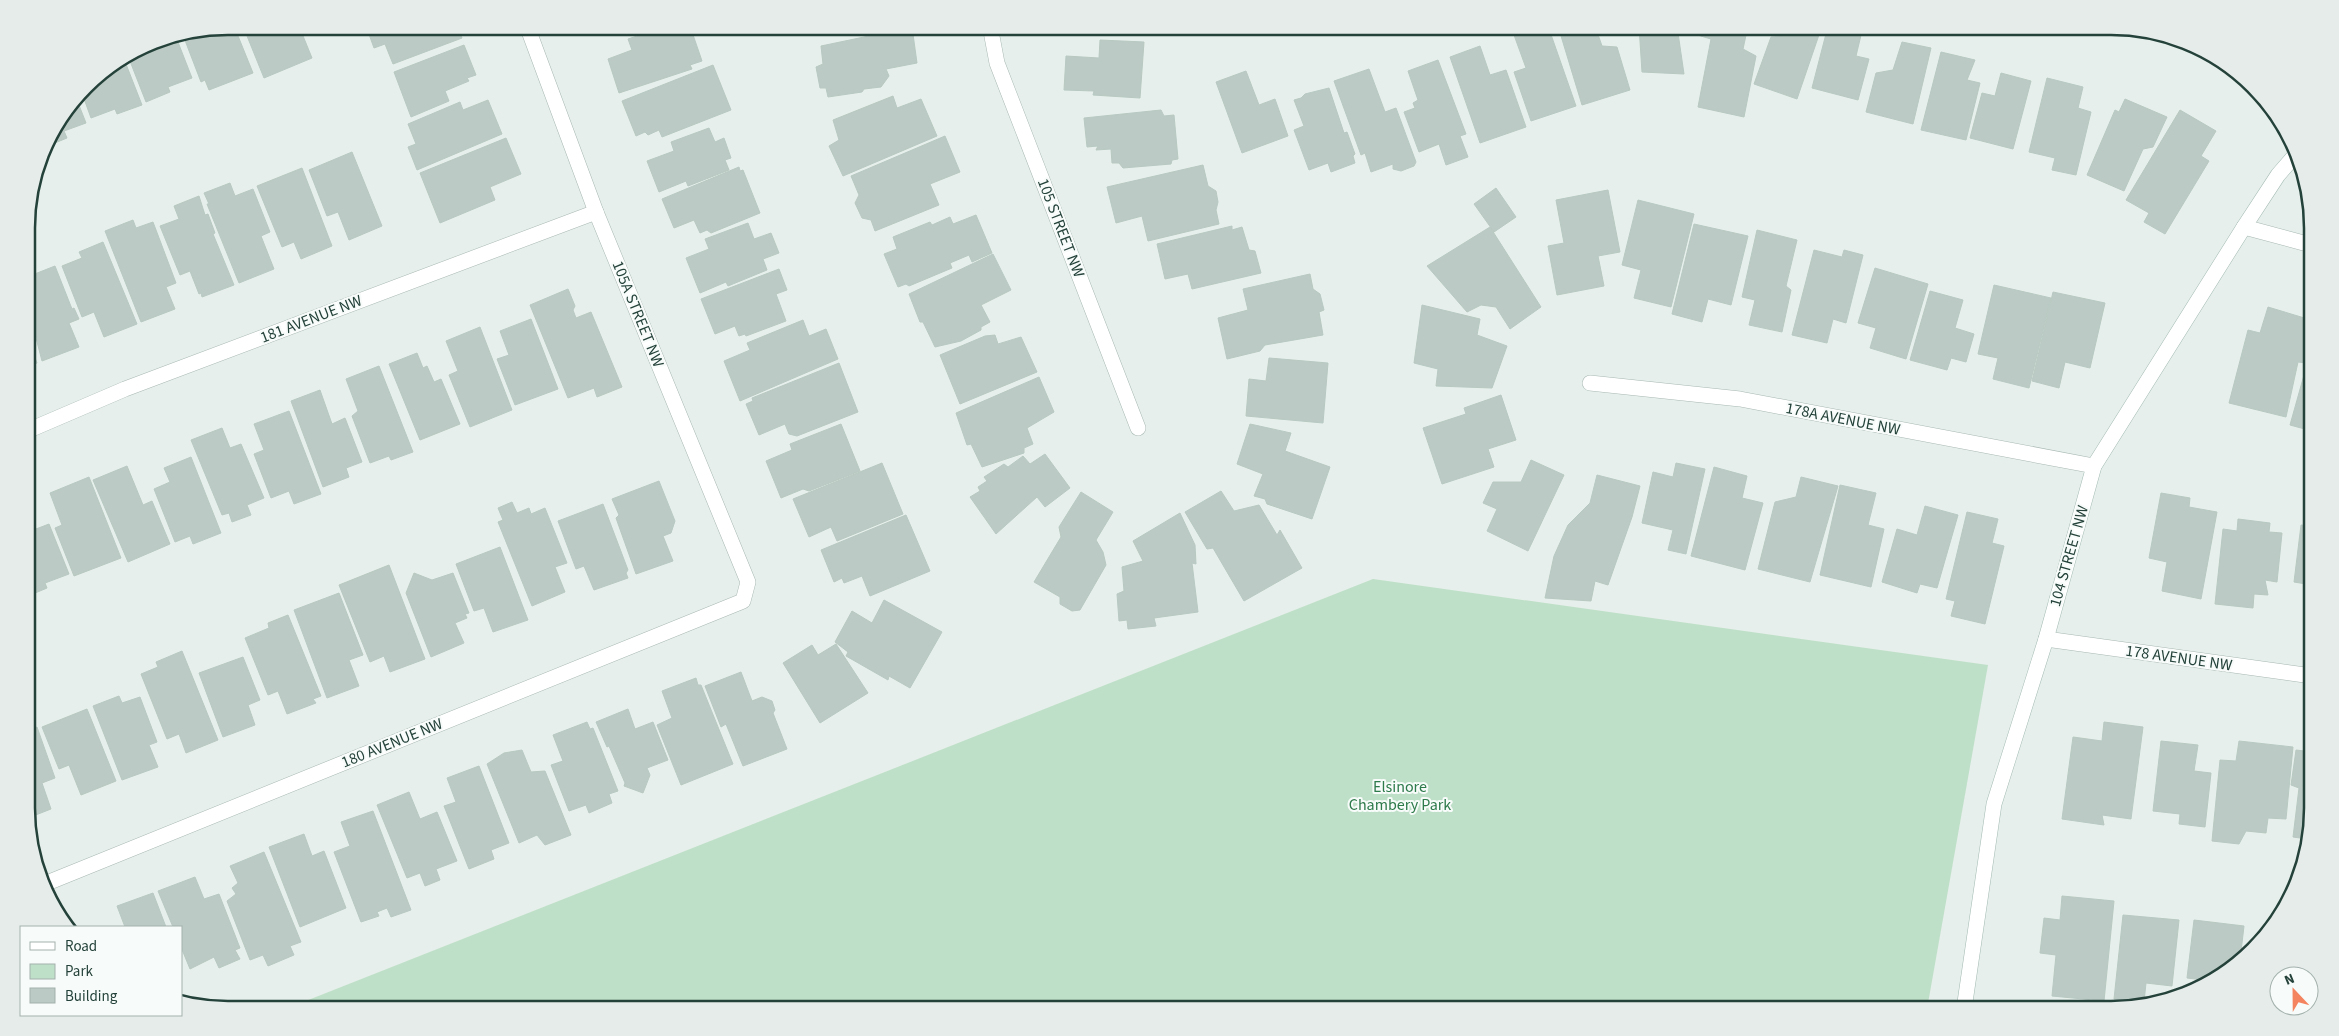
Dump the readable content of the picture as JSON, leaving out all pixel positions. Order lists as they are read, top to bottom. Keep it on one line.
{"streets":{"street":["105 STREET NW","105A STREET NW","181 AVENUE NW","178A AVENUE NW","104 STREET NW","178 AVENUE NW","180 AVENUE NW"]},"crossings":[["105A STREET NW","181 AVENUE NW"],["105A STREET NW","180 AVENUE NW"],["178A AVENUE NW","104 STREET NW"],["104 STREET NW","178 AVENUE NW"]],"parks":["Elsinore Chambery Park"],"legend":["Road","Park","Building"],"north":"top"}
